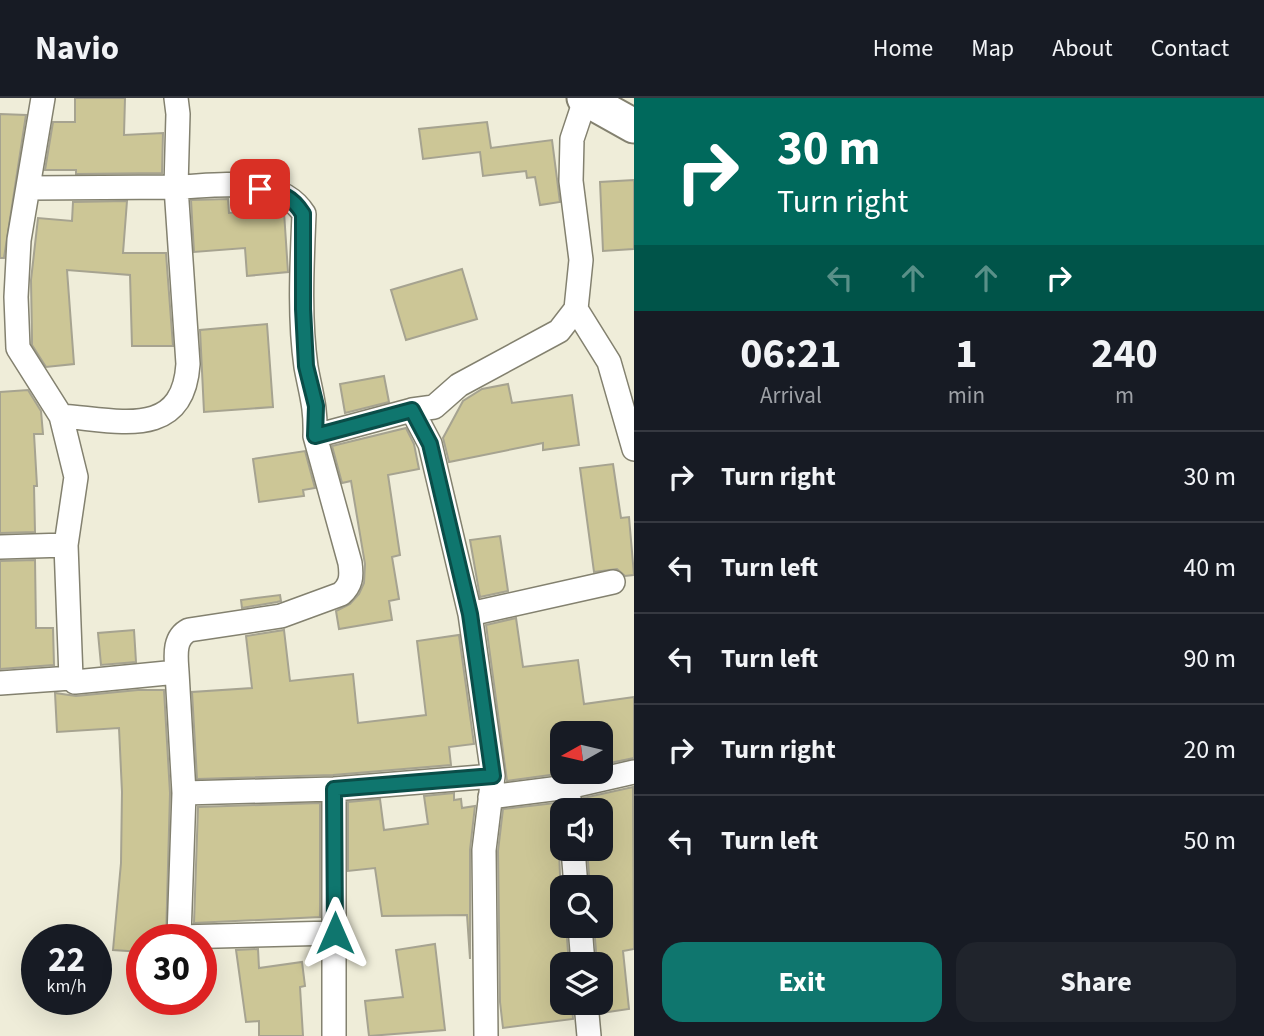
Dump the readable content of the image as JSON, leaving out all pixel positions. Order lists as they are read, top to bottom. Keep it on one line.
{"north":"left","page":{"header":"Navio","nav":["Home","Map","About","Contact"],"turn":["30 m","Turn right"],"eta":["06:21","Arrival","1","min","240","m"],"list":[{"name":"Turn right","value":"30 m"},{"name":"Turn left","value":"40 m"},{"name":"Turn left","value":"90 m"},{"name":"Turn right","value":"20 m"},{"name":"Turn left","value":"50 m"}],"speed":"22 km/h","limit":"30","buttons":["Exit","Share"]}}
